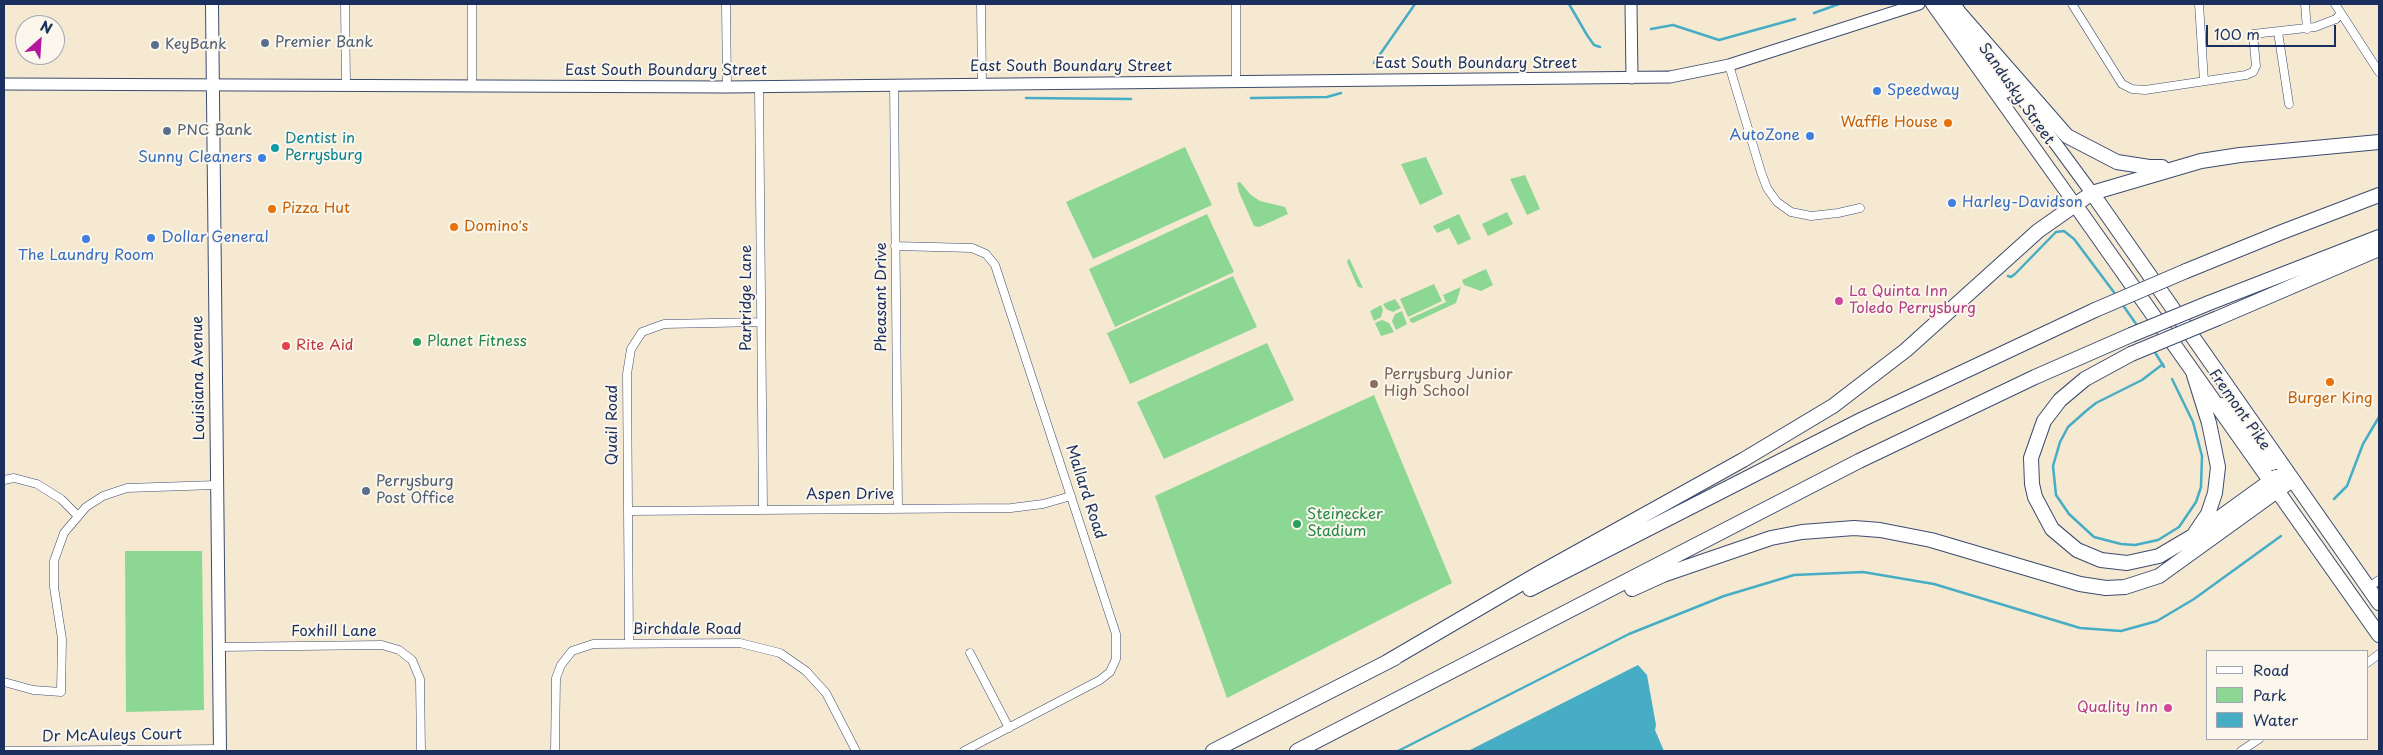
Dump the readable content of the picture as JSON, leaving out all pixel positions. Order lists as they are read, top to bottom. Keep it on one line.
{"streets":{"highway":["Fremont Pike"],"main road":["Sandusky Street","Louisiana Avenue"],"street":["East South Boundary Street","Pheasant Drive","Partridge Lane","Quail Road","Mallard Road","Aspen Drive","Birchdale Road","Foxhill Lane","Dr McAuleys Court"]},"crossings":[["East South Boundary Street","Pheasant Drive"],["East South Boundary Street","Partridge Lane"],["East South Boundary Street","Louisiana Avenue"],["Sandusky Street","Fremont Pike"],["Pheasant Drive","Mallard Road"],["Pheasant Drive","Aspen Drive"],["Partridge Lane","Quail Road"],["Partridge Lane","Aspen Drive"],["Louisiana Avenue","Foxhill Lane"],["Louisiana Avenue","Dr McAuleys Court"],["Quail Road","Aspen Drive"],["Quail Road","Birchdale Road"],["Mallard Road","Aspen Drive"]],"places":["Premier Bank","KeyBank","Speedway","Waffle House","PNC Bank","AutoZone","Dentist in Perrysburg","Sunny Cleaners","Harley-Davidson","Pizza Hut","Domino's","Dollar General","The Laundry Room","La Quinta Inn Toledo Perrysburg","Planet Fitness","Rite Aid","Burger King","Perrysburg Junior High School","Perrysburg Post Office","Steinecker Stadium","Quality Inn"],"legend":["Road","Park","Water"],"scale_bar":"100 m","north":"top right"}
